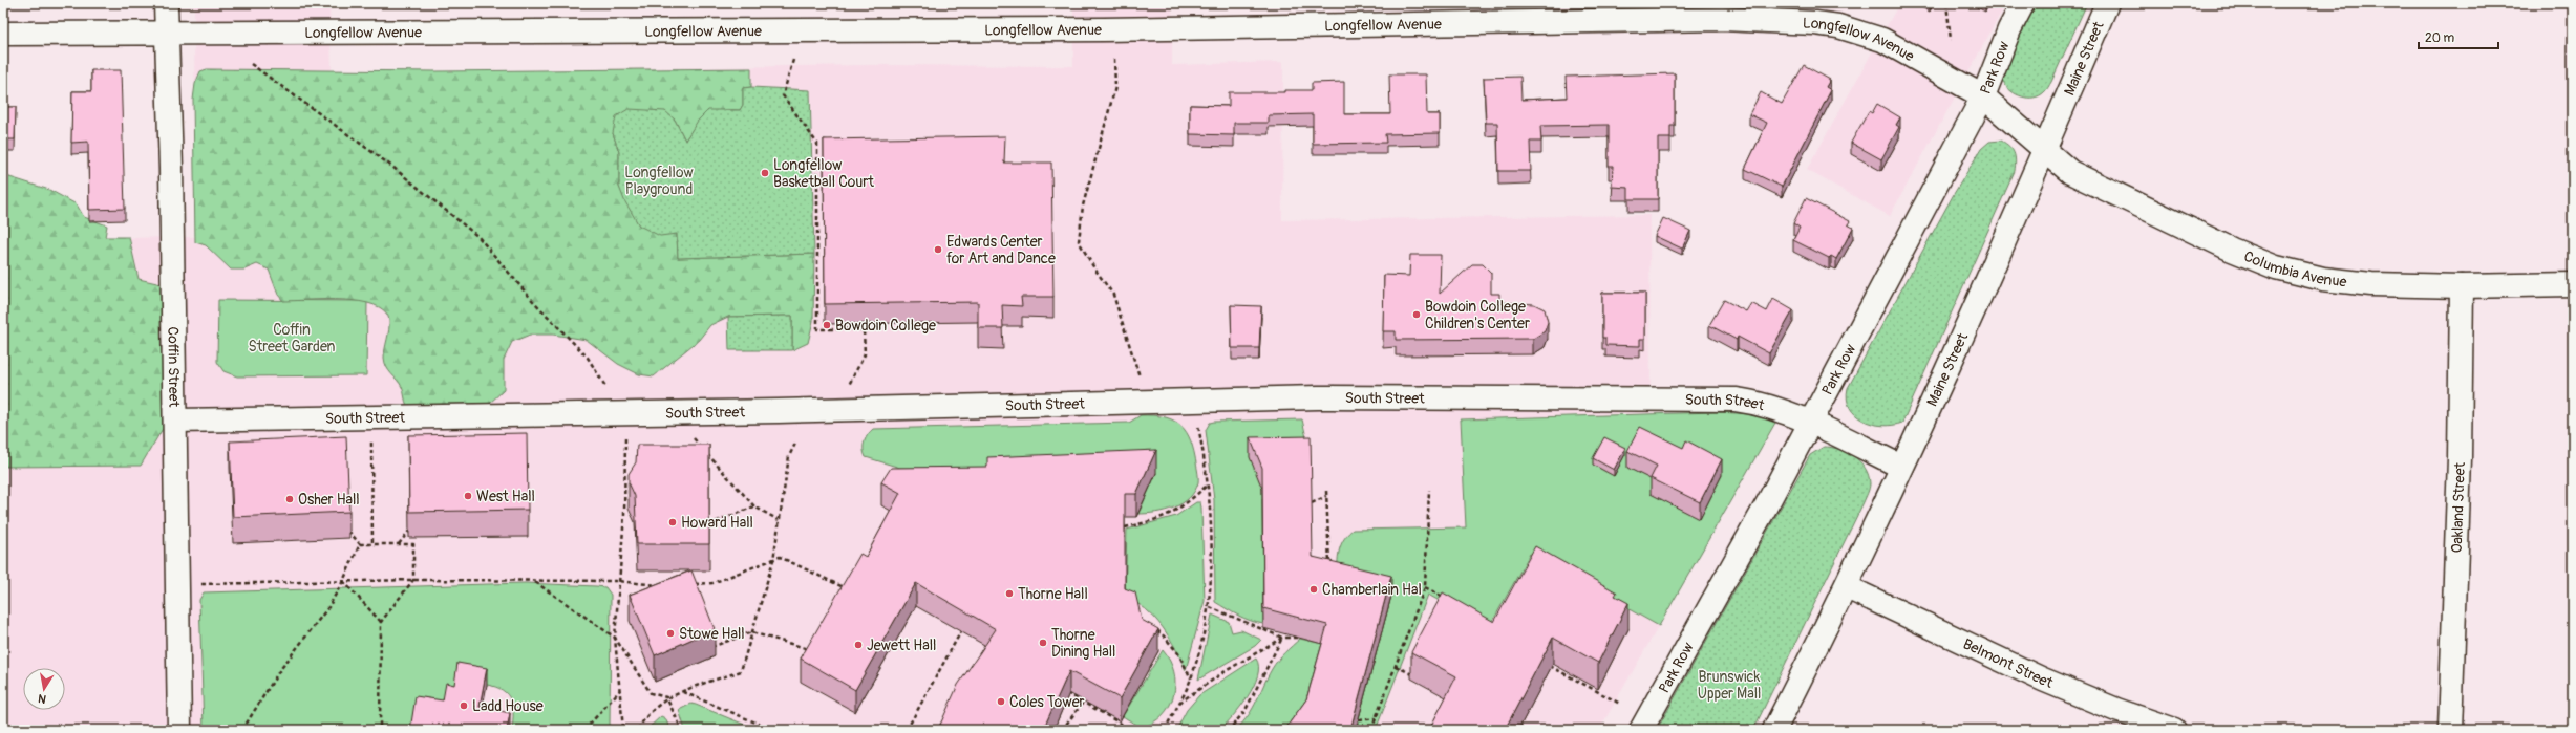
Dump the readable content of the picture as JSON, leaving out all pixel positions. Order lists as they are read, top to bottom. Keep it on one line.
{"streets":{"street":["Longfellow Avenue","Maine Street","Park Row","Columbia Avenue","Coffin Street","South Street","Oakland Street","Belmont Street"]},"crossings":[["Longfellow Avenue","Maine Street"],["Longfellow Avenue","Park Row"],["Longfellow Avenue","Columbia Avenue"],["Longfellow Avenue","Coffin Street"],["Maine Street","Columbia Avenue"],["Maine Street","South Street"],["Maine Street","Belmont Street"],["Park Row","South Street"],["Columbia Avenue","Oakland Street"],["Coffin Street","South Street"]],"parks":["Longfellow Playground","Coffin Street Garden","Brunswick Upper Mall"],"places":["Longfellow Basketball Court","Edwards Center for Art and Dance","Bowdoin College Children's Center","Bowdoin College","West Hall","Osher Hall","Howard Hall","Chamberlain Hal","Thorne Hall","Stowe Hall","Thorne Dining Hall","Jewett Hall","Coles Tower","Ladd House"],"scale_bar":"20 m","north":"bottom"}
